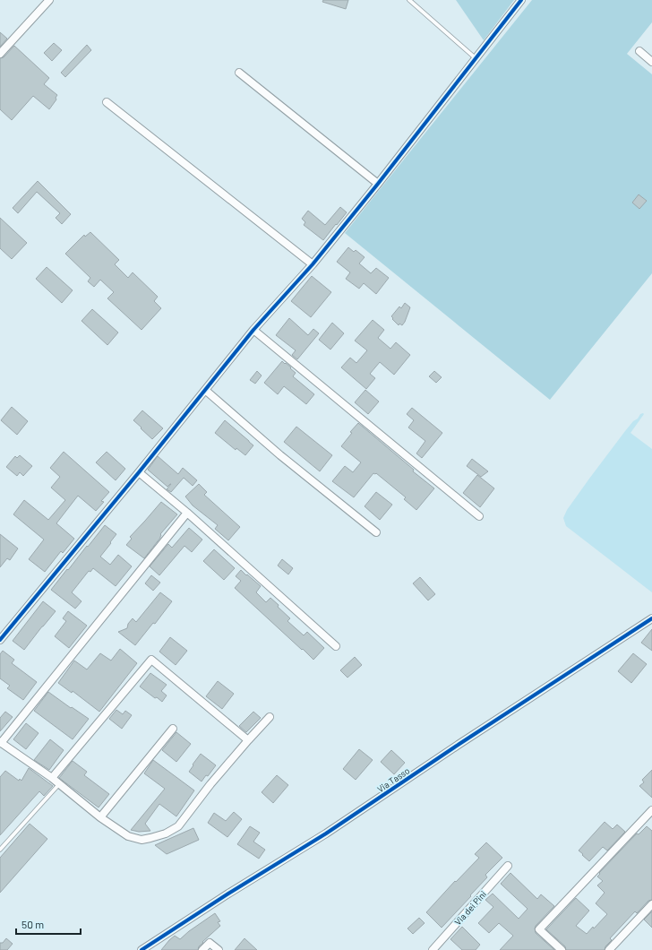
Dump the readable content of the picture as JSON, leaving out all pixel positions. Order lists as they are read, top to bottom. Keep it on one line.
{"streets":{"street":["Via Tasso","Via dei Pini"]},"scale_bar":"50 m"}
